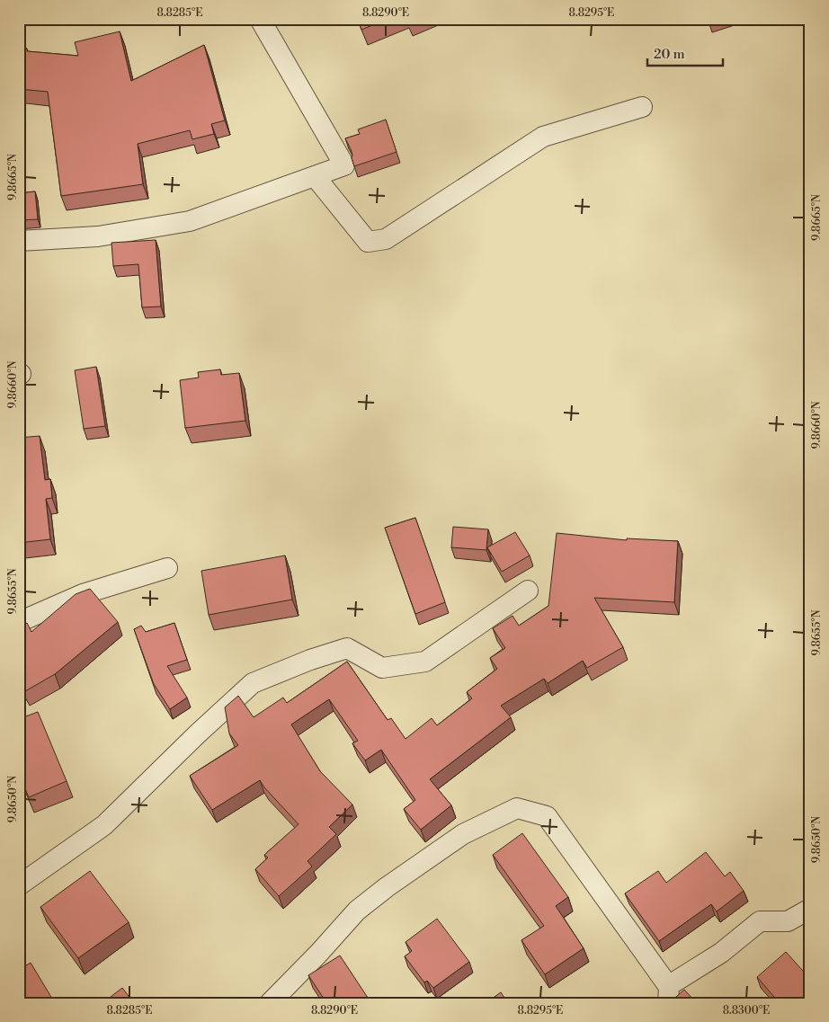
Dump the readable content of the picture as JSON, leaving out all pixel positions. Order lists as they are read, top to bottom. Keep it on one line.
{"scale_bar":"20 m","coordinates":["8.8285°E","8.8290°E","8.8295°E","9.8665°N","9.8660°N","9.8655°N","9.8650°N","8.8300°E"]}
